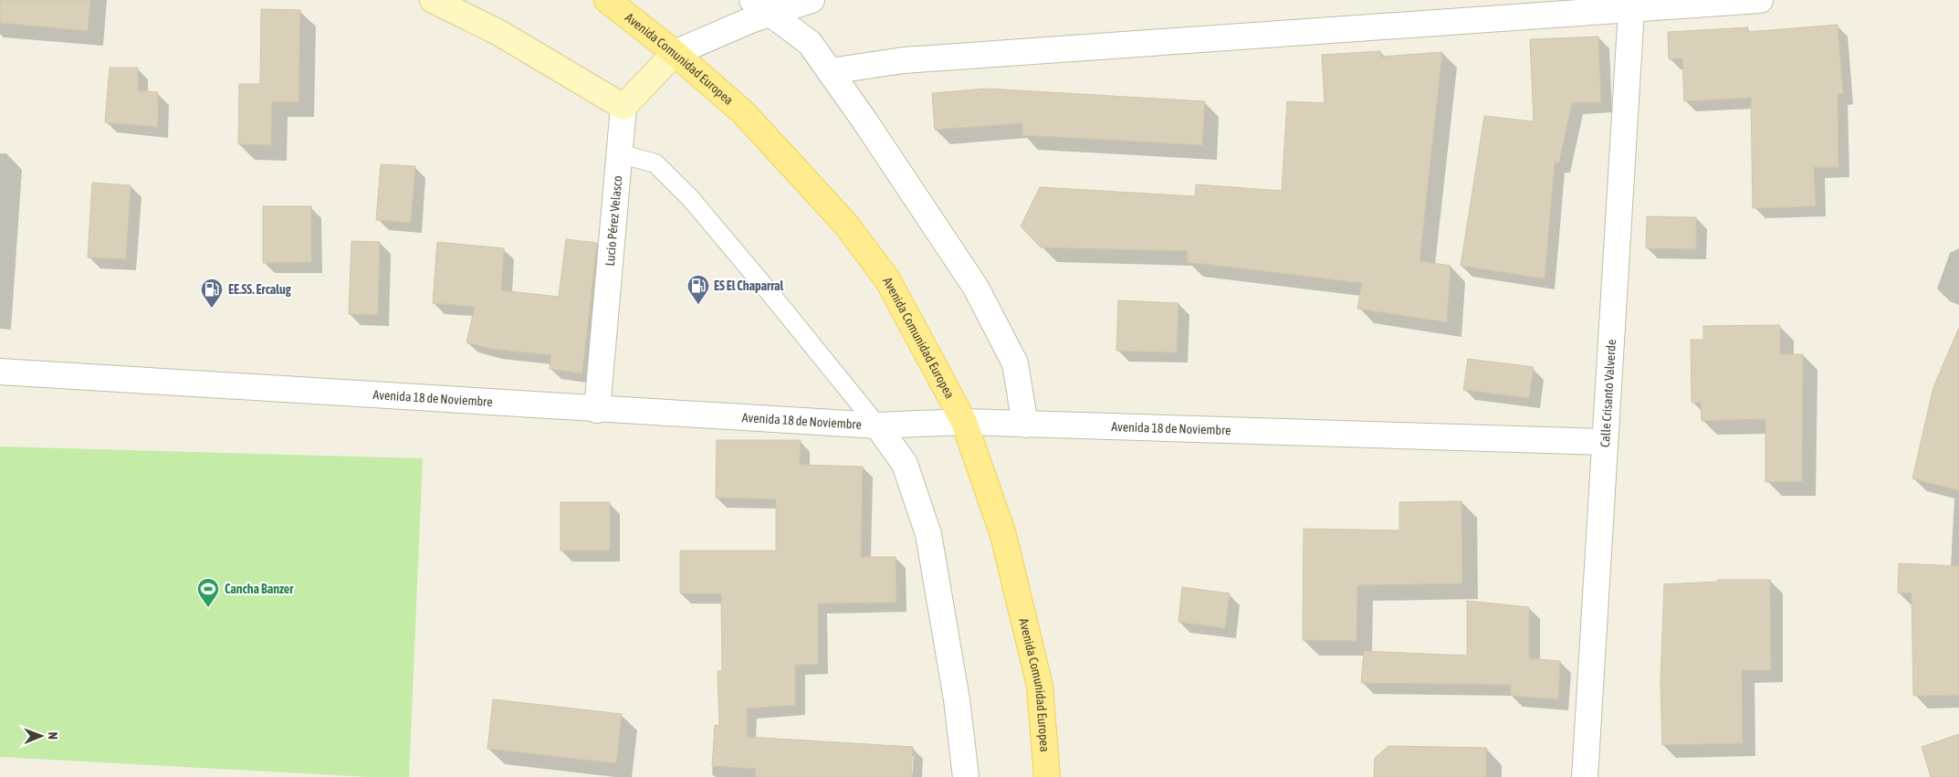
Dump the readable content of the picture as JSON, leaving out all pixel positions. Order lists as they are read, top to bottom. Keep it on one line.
{"streets":{"main road":["Avenida Comunidad Europea"],"street":["Lucio Pérez Velasco","Calle Crisanto Valverde","Avenida 18 de Noviembre"]},"crossings":[["Avenida Comunidad Europea","Avenida 18 de Noviembre"],["Lucio Pérez Velasco","Avenida 18 de Noviembre"],["Calle Crisanto Valverde","Avenida 18 de Noviembre"]],"places":{"fuel station":["ES El Chaparral","EE.SS. Ercalug"],"sports":["Cancha Banzer"]},"north":"right"}
